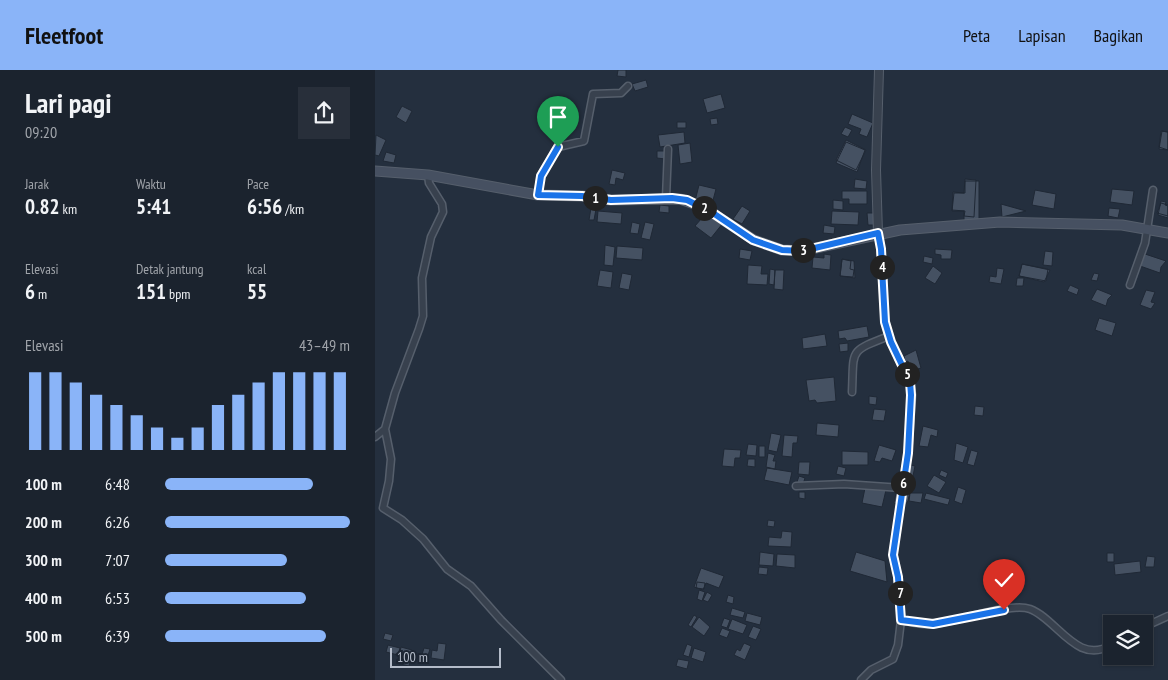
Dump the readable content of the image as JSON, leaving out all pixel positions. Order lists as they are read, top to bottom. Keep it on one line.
{"scale_bar":"100 m","page":{"header":"Fleetfoot","nav":["Peta","Lapisan","Bagikan"],"heading":["Lari pagi","09:20"],"stats":[["Jarak","0.82 km"],["Waktu","5:41"],["Pace","6:56 /km"],["Elevasi","6 m"],["Detak jantung","151 bpm"],["kcal","55"]],"pins":["1","2","3","4","5","6","7"],"chart":["Elevasi","43–49 m"],"list":[{"name":"100 m","note":"6:48"},{"name":"200 m","note":"6:26"},{"name":"300 m","note":"7:07"},{"name":"400 m","note":"6:53"},{"name":"500 m","note":"6:39"}],"scale":"100 m"}}
